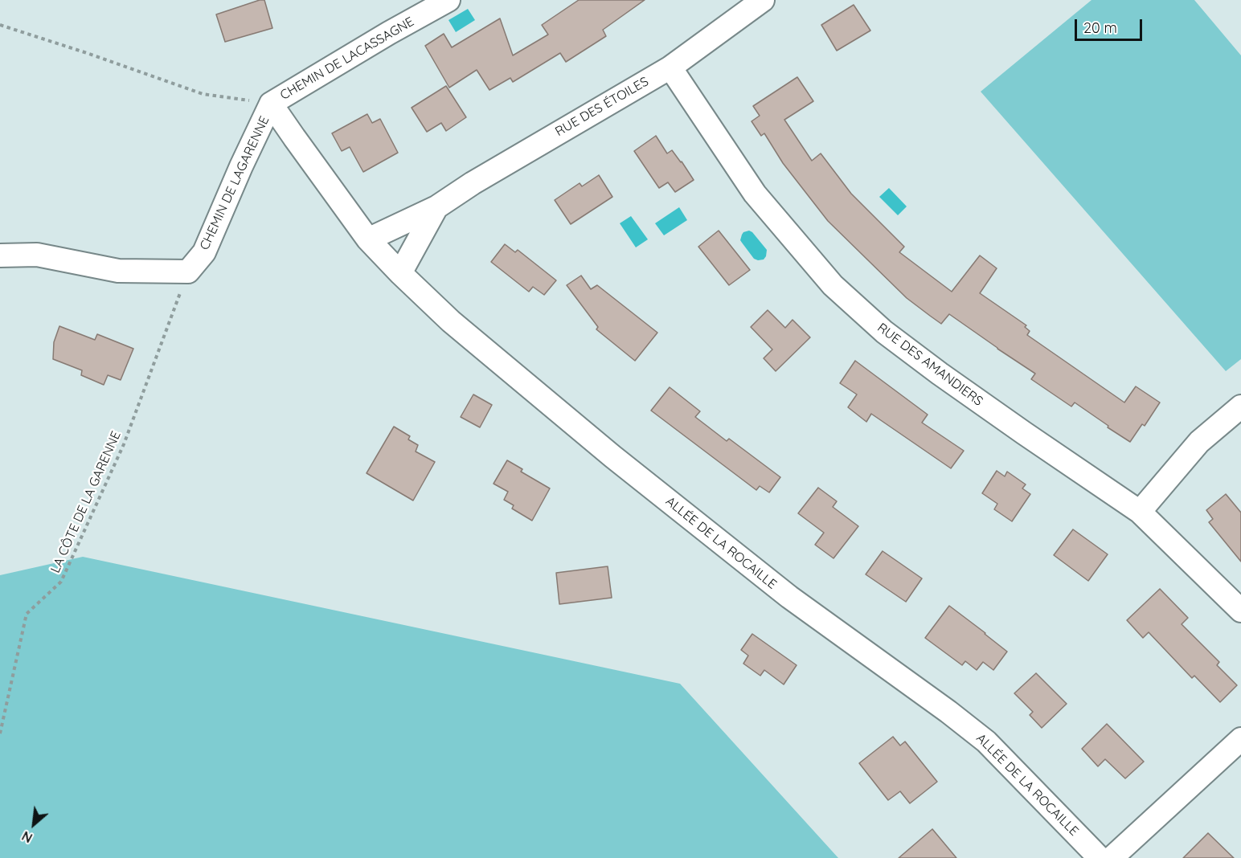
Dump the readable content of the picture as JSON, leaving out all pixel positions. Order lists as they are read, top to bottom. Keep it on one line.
{"streets":{"street":["CHEMIN DE LACASSAGNE","RUE DES ÉTOILES","CHEMIN DE LAGARENNE","RUE DES AMANDIERS","ALLÉE DE LA ROCAILLE"],"path":["LA CÔTE DE LA GARENNE"]},"crossings":[["CHEMIN DE LACASSAGNE","CHEMIN DE LAGARENNE"],["CHEMIN DE LACASSAGNE","ALLÉE DE LA ROCAILLE"],["RUE DES ÉTOILES","RUE DES AMANDIERS"],["RUE DES ÉTOILES","ALLÉE DE LA ROCAILLE"],["CHEMIN DE LAGARENNE","LA CÔTE DE LA GARENNE"],["CHEMIN DE LAGARENNE","ALLÉE DE LA ROCAILLE"]],"scale_bar":"20 m","north":"bottom left"}
